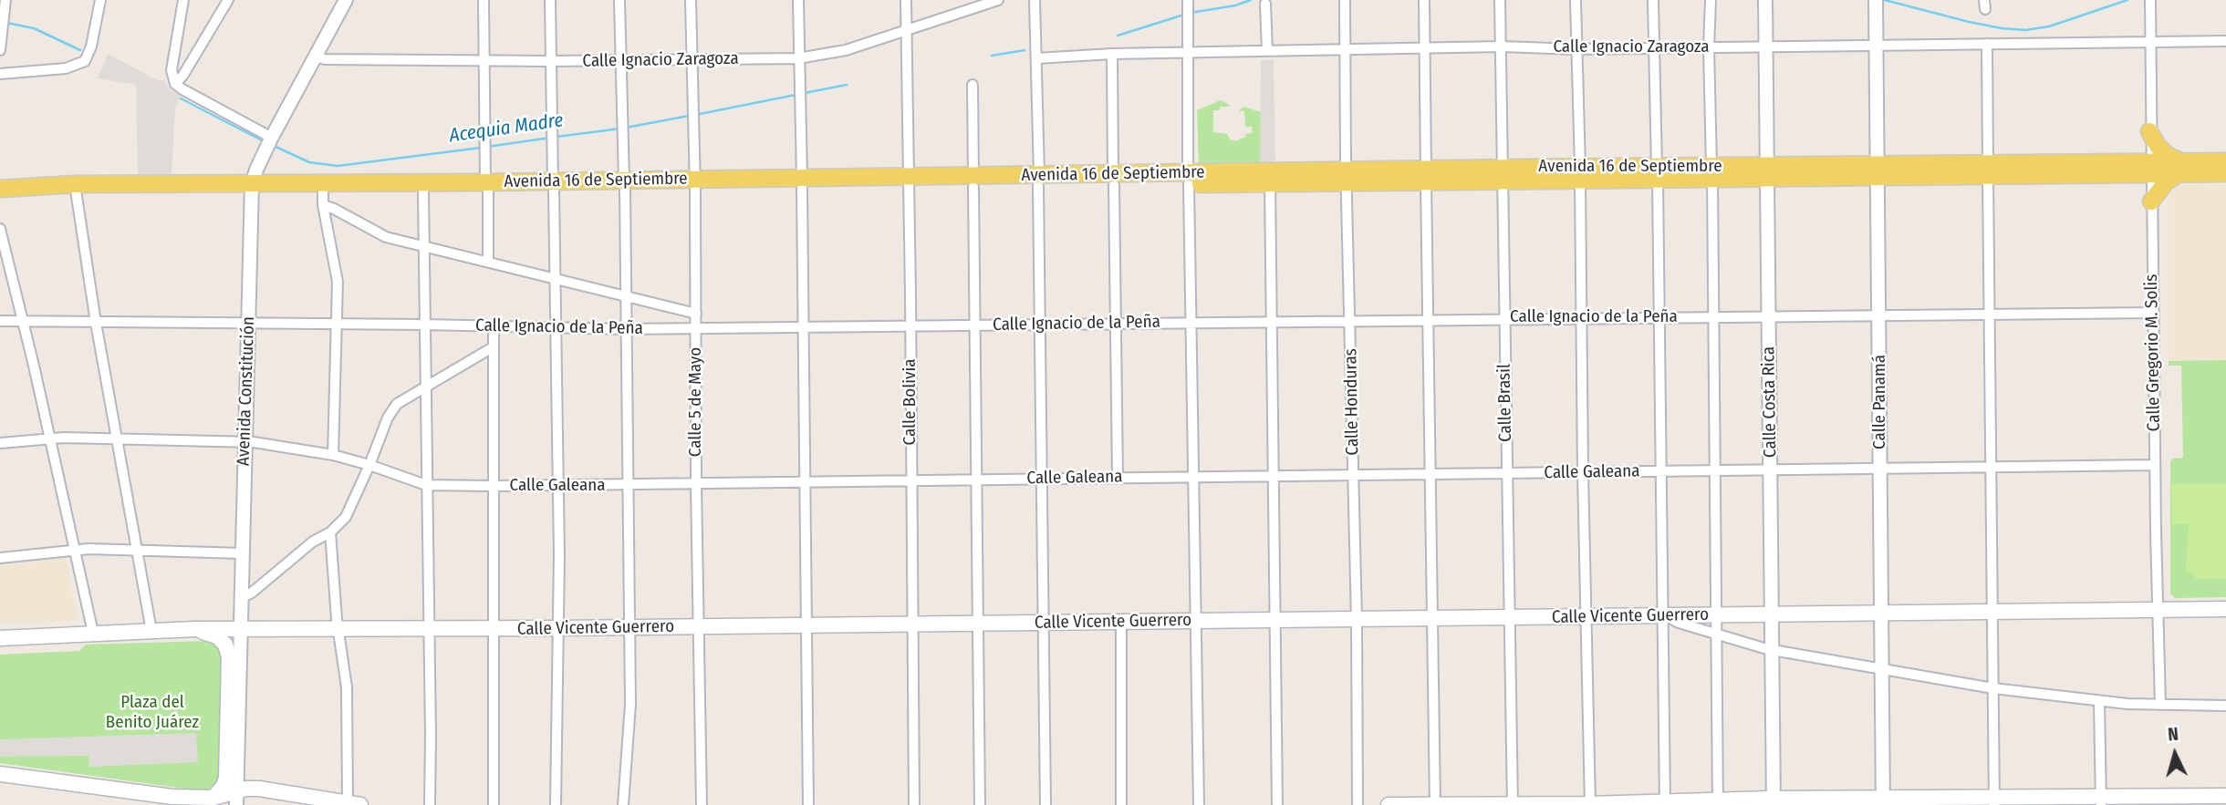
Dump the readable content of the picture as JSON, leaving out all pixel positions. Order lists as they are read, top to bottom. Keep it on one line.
{"streets":{"main road":["Avenida 16 de Septiembre","Calle Vicente Guerrero"],"street":["Calle Ignacio Zaragoza","Calle Ignacio de la Peña","Calle Gregorio M. Solis","Avenida Constitución","Calle 5 de Mayo","Calle Bolivia","Calle Honduras","Calle Costa Rica","Calle Panamá","Calle Brasil","Calle Galeana"]},"crossings":[["Calle Ignacio Zaragoza","Calle Gregorio M. Solis"],["Calle Ignacio Zaragoza","Avenida Constitución"],["Calle Ignacio Zaragoza","Calle 5 de Mayo"],["Calle Ignacio Zaragoza","Calle Bolivia"],["Calle Ignacio Zaragoza","Calle Honduras"],["Calle Ignacio Zaragoza","Calle Costa Rica"],["Calle Ignacio Zaragoza","Calle Panamá"],["Calle Ignacio Zaragoza","Calle Brasil"],["Avenida 16 de Septiembre","Calle Gregorio M. Solis"],["Avenida 16 de Septiembre","Avenida Constitución"],["Avenida 16 de Septiembre","Calle 5 de Mayo"],["Avenida 16 de Septiembre","Calle Bolivia"],["Avenida 16 de Septiembre","Calle Honduras"],["Avenida 16 de Septiembre","Calle Costa Rica"],["Avenida 16 de Septiembre","Calle Panamá"],["Avenida 16 de Septiembre","Calle Brasil"],["Calle Ignacio de la Peña","Calle Gregorio M. Solis"],["Calle Ignacio de la Peña","Avenida Constitución"],["Calle Ignacio de la Peña","Calle 5 de Mayo"],["Calle Ignacio de la Peña","Calle Bolivia"],["Calle Ignacio de la Peña","Calle Honduras"],["Calle Ignacio de la Peña","Calle Costa Rica"],["Calle Ignacio de la Peña","Calle Panamá"],["Calle Ignacio de la Peña","Calle Brasil"],["Calle Gregorio M. Solis","Calle Galeana"],["Calle Gregorio M. Solis","Calle Vicente Guerrero"],["Avenida Constitución","Calle Galeana"],["Avenida Constitución","Calle Vicente Guerrero"],["Calle 5 de Mayo","Calle Galeana"],["Calle 5 de Mayo","Calle Vicente Guerrero"],["Calle Bolivia","Calle Galeana"],["Calle Bolivia","Calle Vicente Guerrero"],["Calle Honduras","Calle Galeana"],["Calle Honduras","Calle Vicente Guerrero"],["Calle Costa Rica","Calle Galeana"],["Calle Costa Rica","Calle Vicente Guerrero"],["Calle Panamá","Calle Galeana"],["Calle Panamá","Calle Vicente Guerrero"],["Calle Brasil","Calle Galeana"],["Calle Brasil","Calle Vicente Guerrero"]],"water":["Acequia Madre"],"parks":["Plaza del Benito Juárez"],"north":"top"}
